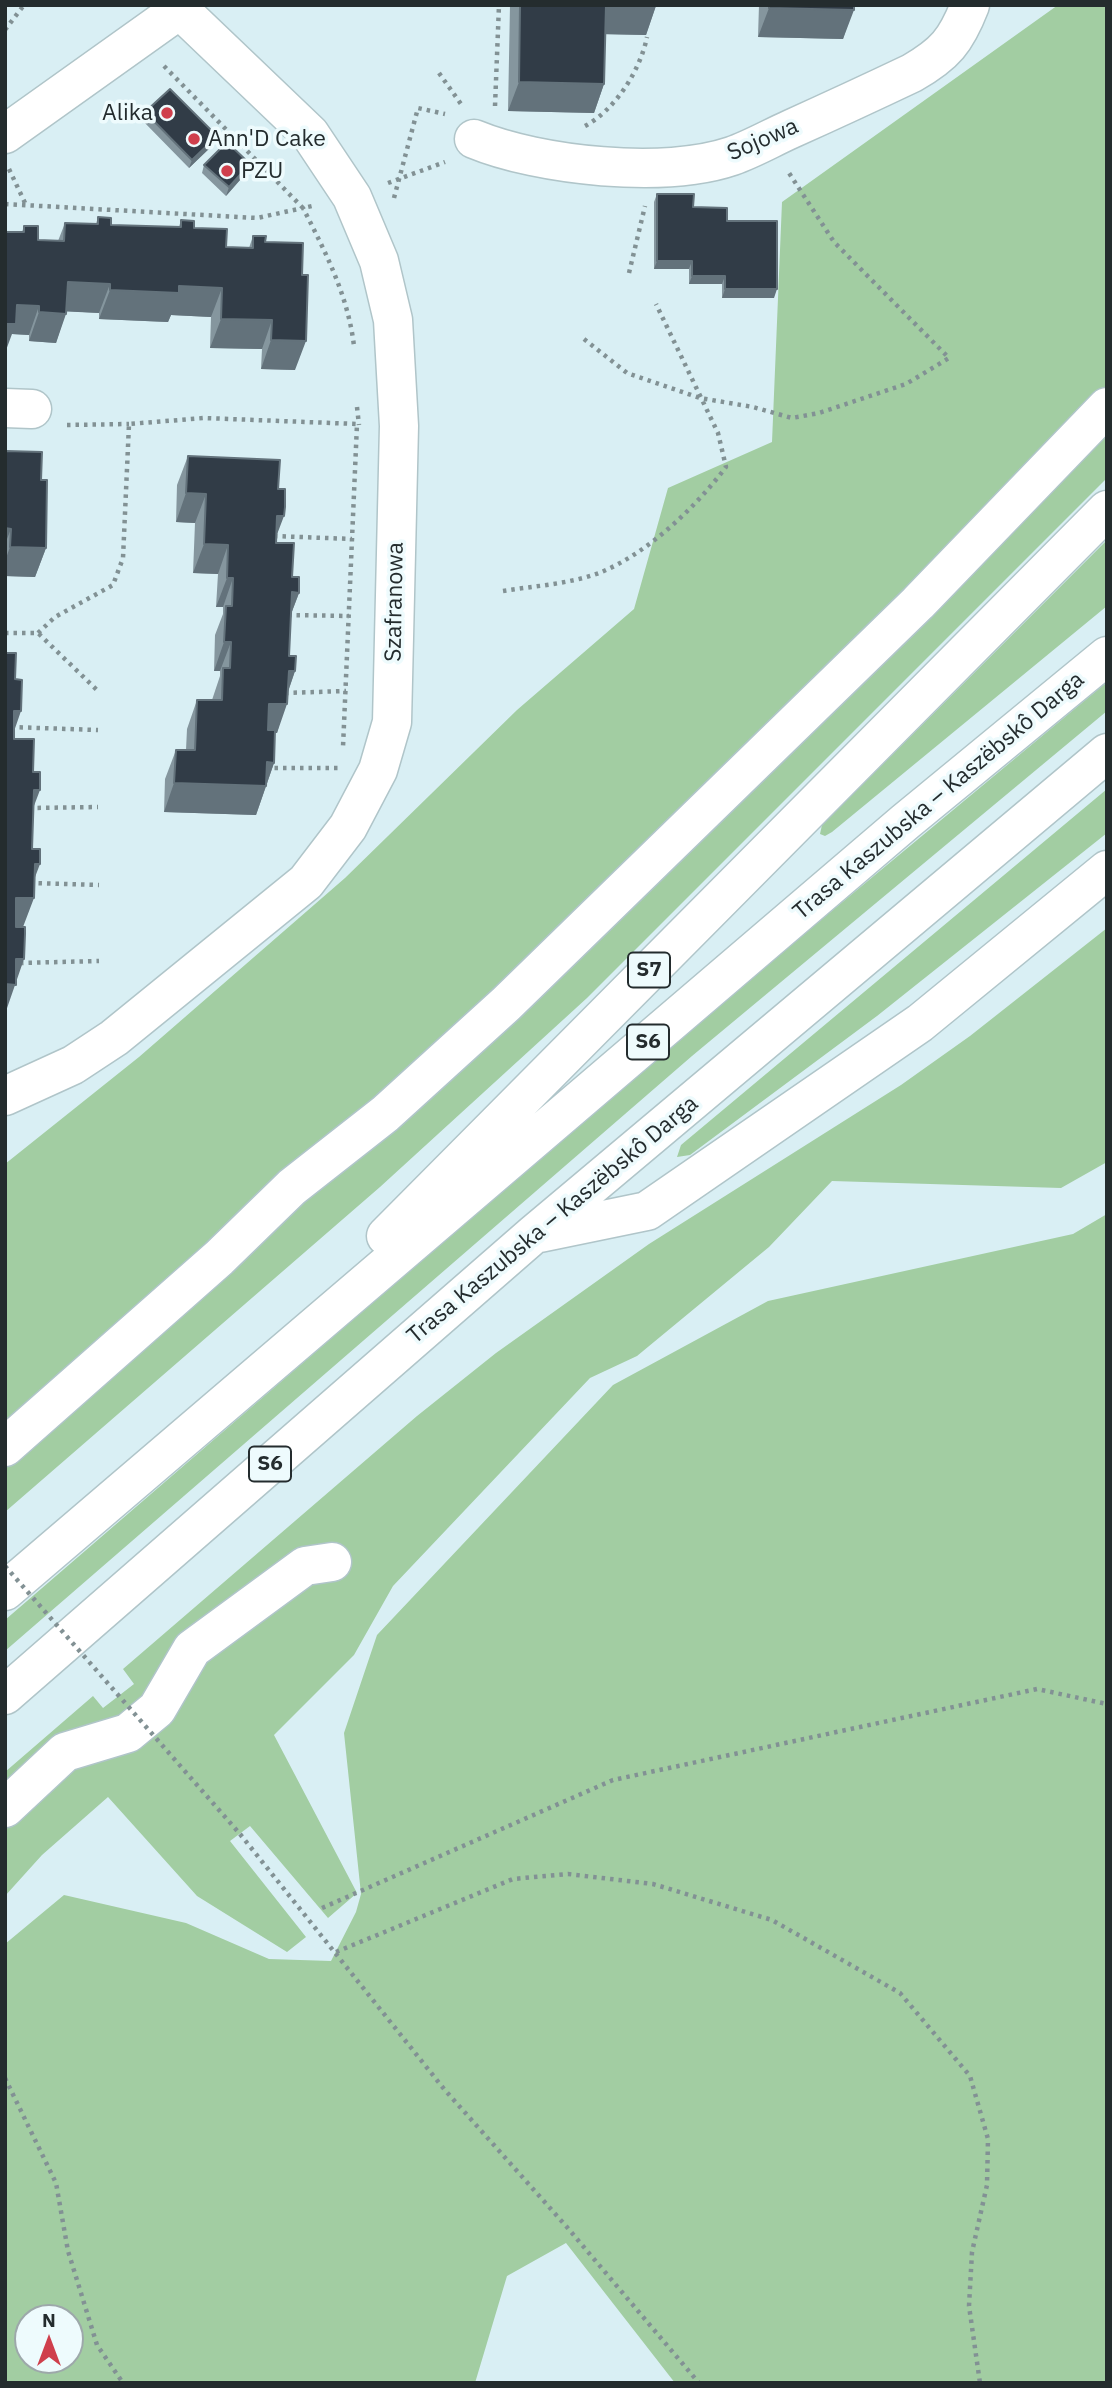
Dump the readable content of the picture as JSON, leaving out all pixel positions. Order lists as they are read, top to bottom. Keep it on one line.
{"streets":{"main road":["Sojowa","Szafranowa","Trasa Kaszubska – Kaszëbskô Darga","S7","S6"]},"crossings":[["Trasa Kaszubska – Kaszëbskô Darga","S7"],["Trasa Kaszubska – Kaszëbskô Darga","S6"]],"places":["Alika","Ann'D Cake","PZU"],"north":"top"}
